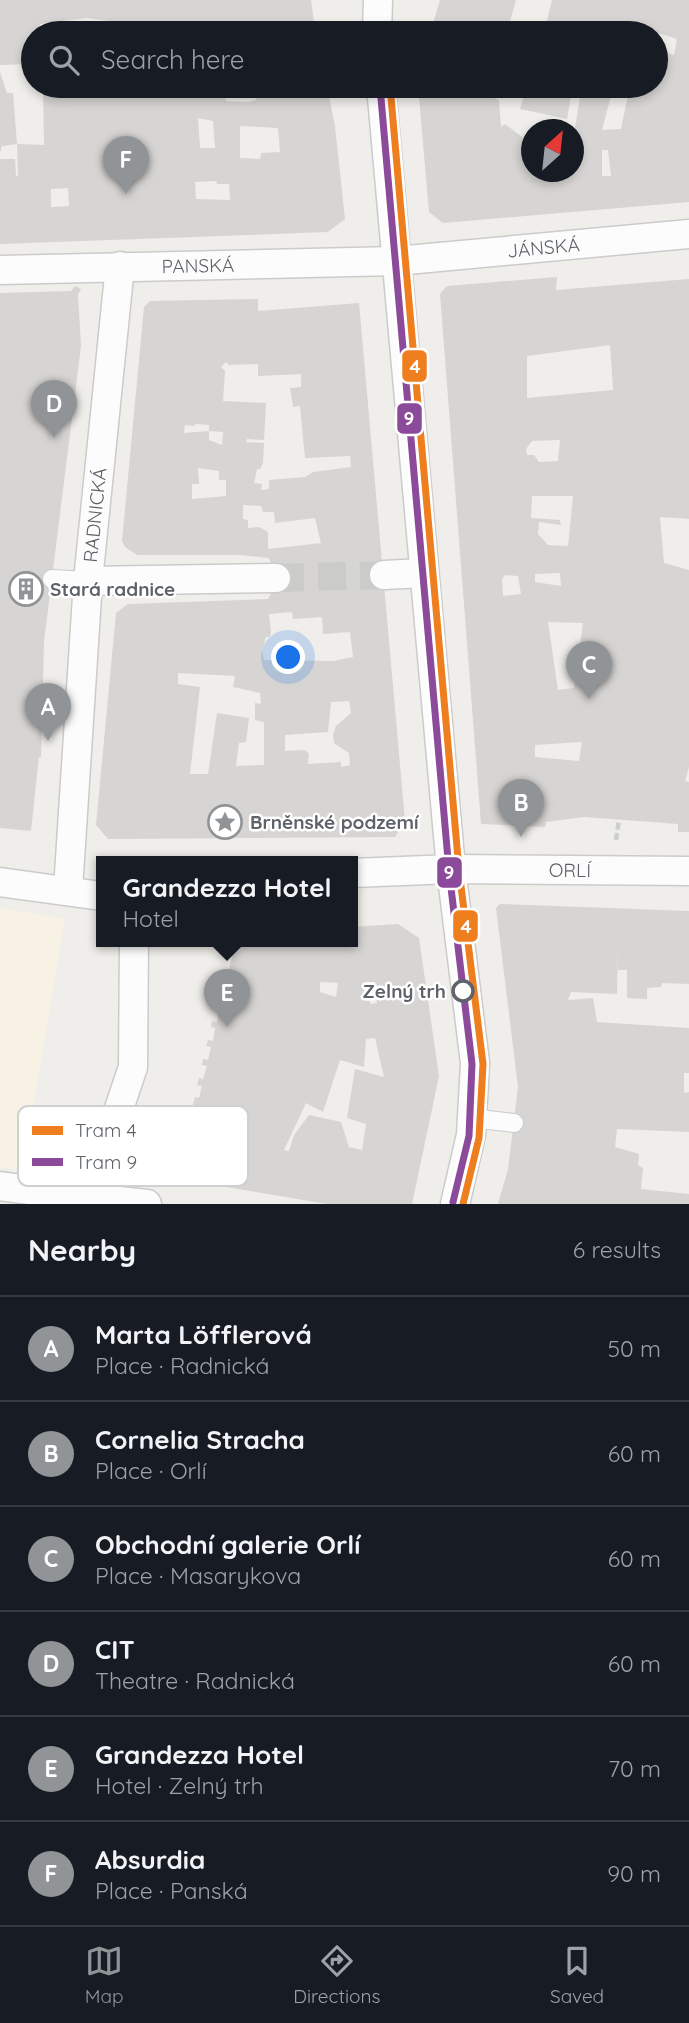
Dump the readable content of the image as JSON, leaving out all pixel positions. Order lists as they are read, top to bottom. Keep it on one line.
{"streets":{"street":["JÁNSKÁ","PANSKÁ","RADNICKÁ","ORLÍ"]},"crossings":[["JÁNSKÁ","PANSKÁ"],["PANSKÁ","RADNICKÁ"]],"places":{"building":["Stará radnice"],"place":["Brněnské podzemí"],"other":["Zelný trh"]},"lines":["tram line 4","tram line 9"],"legend":["Tram 4","Tram 9"],"north":"top right","page":{"search":"Search here","pins":["F","D","C","A","B","E"],"popup":["Grandezza Hotel","Hotel"],"heading":["Nearby","6 results"],"list":[{"mark":"A","name":"Marta Löfflerová","note":"Place · Radnická","value":"50 m"},{"mark":"B","name":"Cornelia Stracha","note":"Place · Orlí","value":"60 m"},{"mark":"C","name":"Obchodní galerie Orlí","note":"Place · Masarykova","value":"60 m"},{"mark":"D","name":"CIT","note":"Theatre · Radnická","value":"60 m"},{"mark":"E","name":"Grandezza Hotel","note":"Hotel · Zelný trh","value":"70 m"},{"mark":"F","name":"Absurdia","note":"Place · Panská","value":"90 m"}],"nav":["Map","Directions","Saved"]}}
